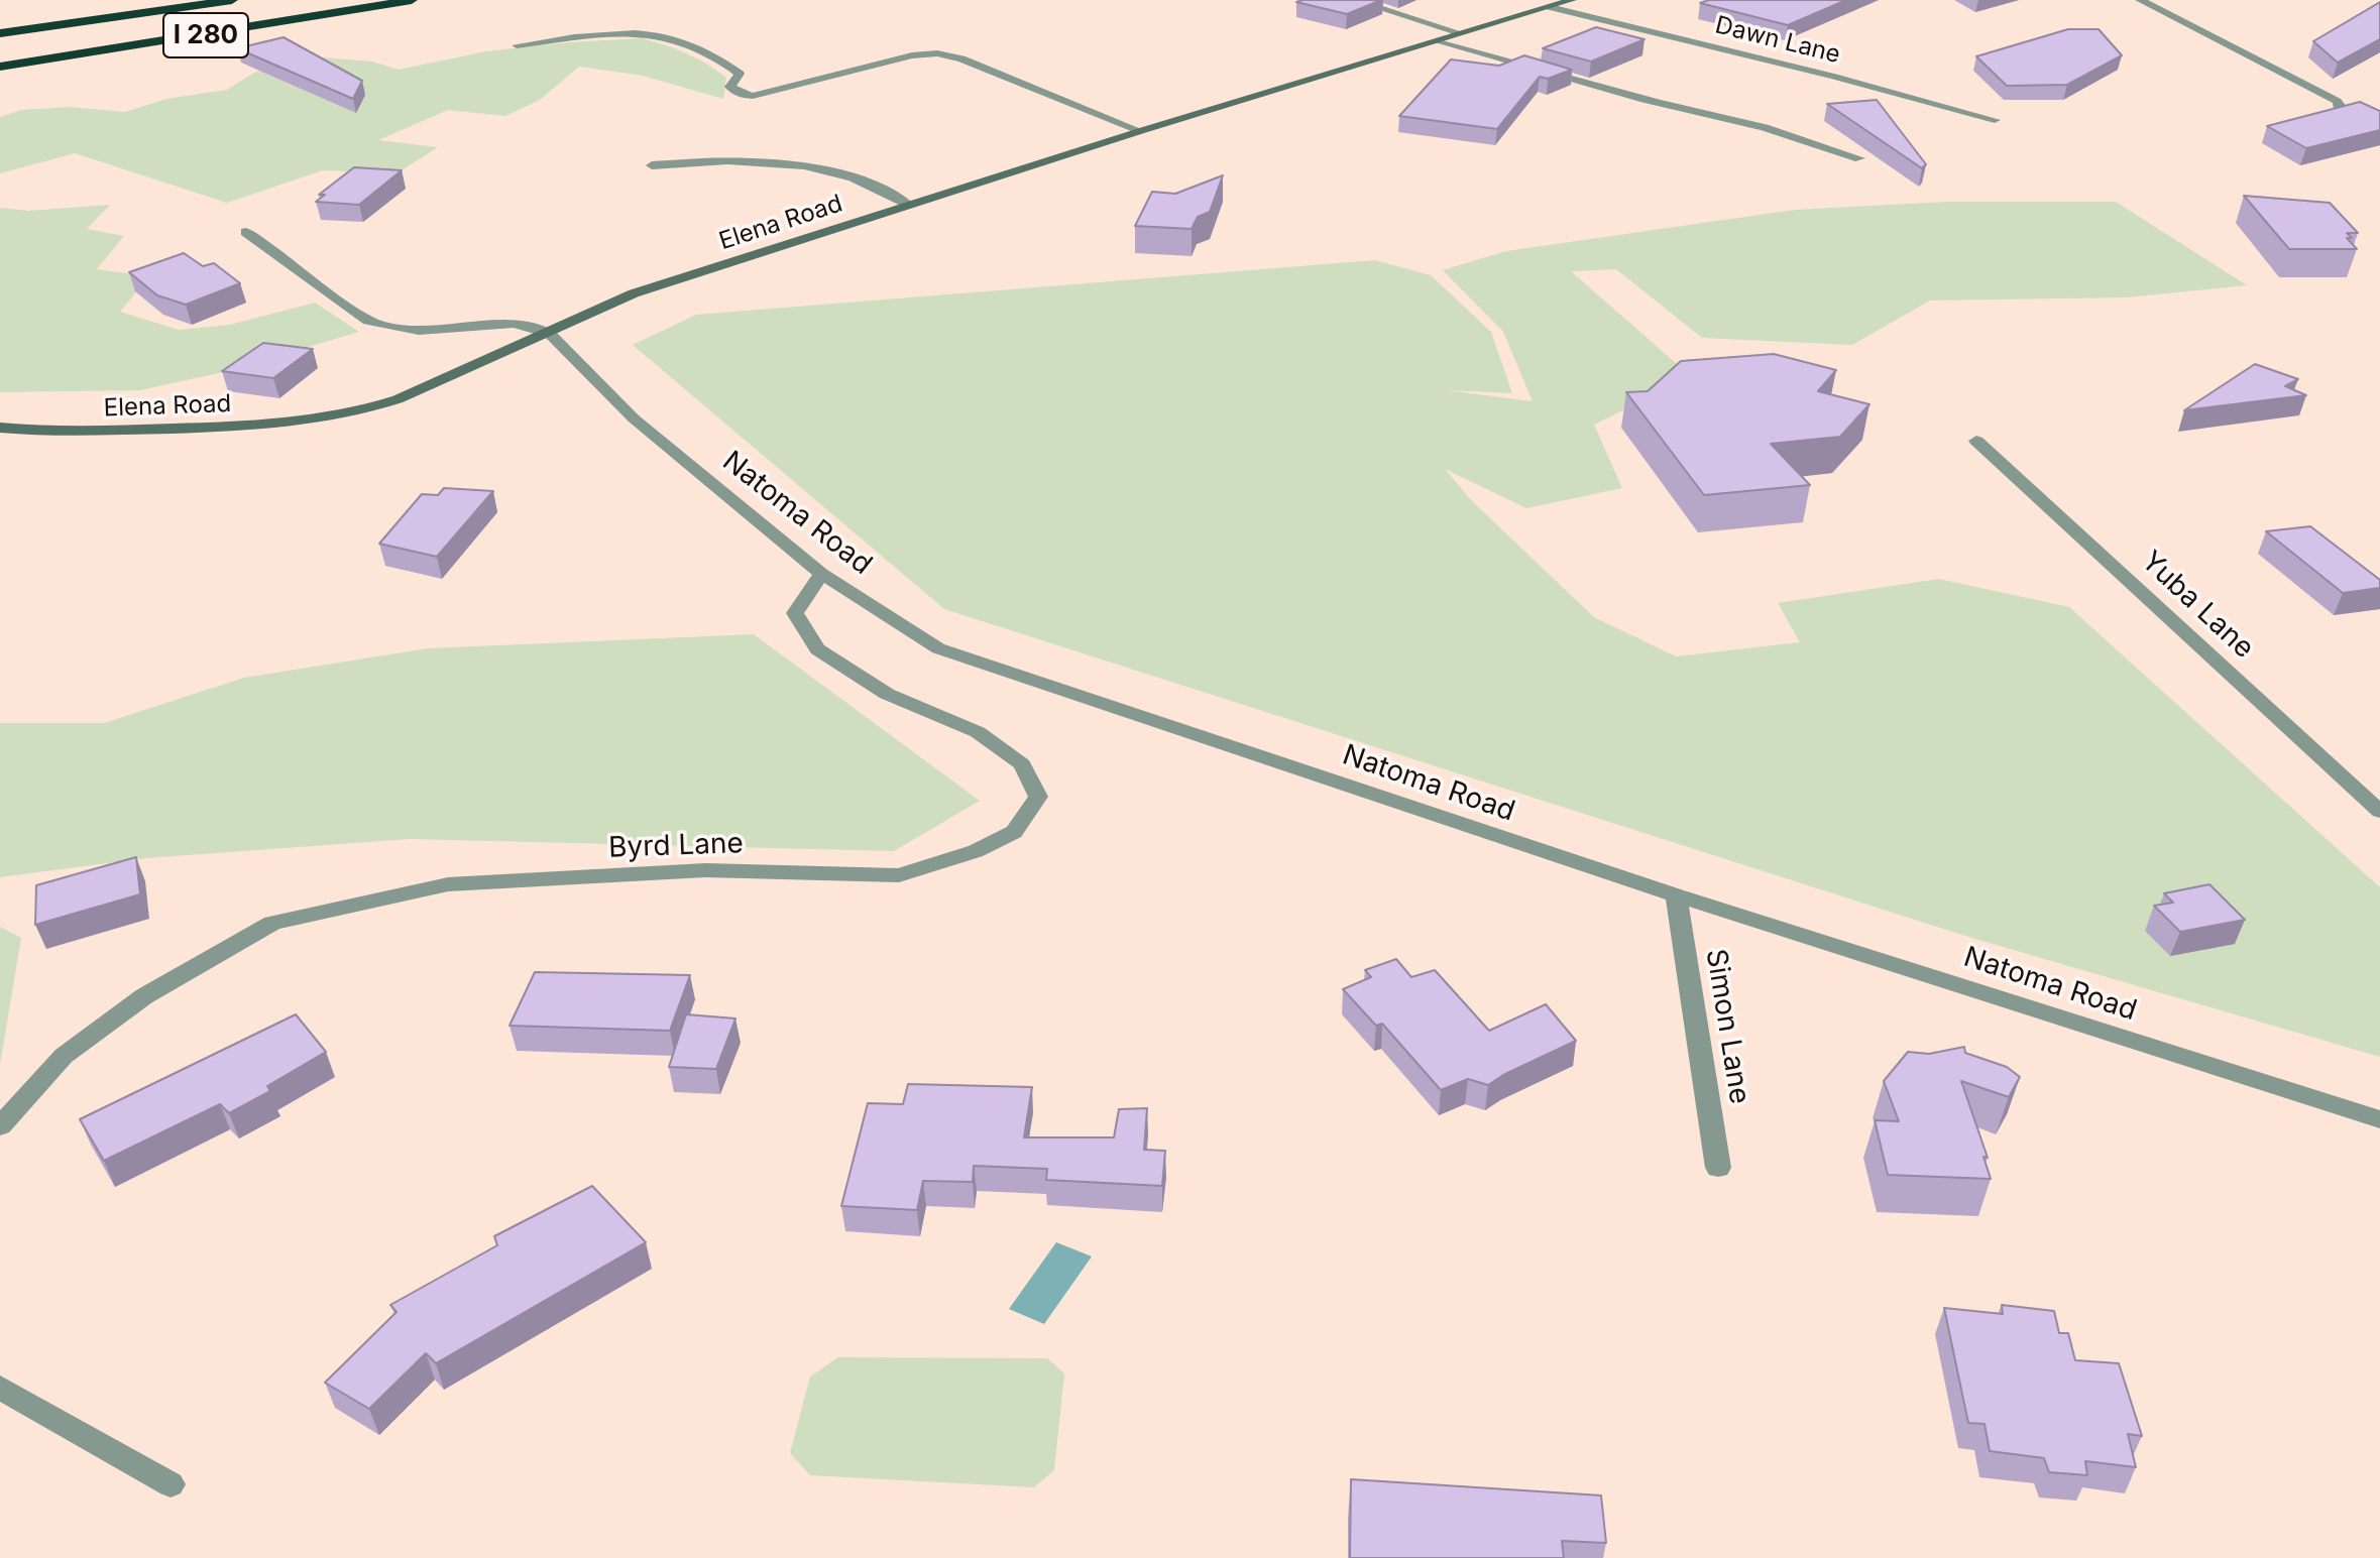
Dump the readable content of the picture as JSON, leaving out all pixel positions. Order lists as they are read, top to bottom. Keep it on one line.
{"streets":{"highway":["I 280"],"street":["Dawn Lane","Elena Road","Natoma Road","Yuba Lane","Byrd Lane","Simon Lane"]},"crossings":[["Dawn Lane","Elena Road"],["Elena Road","Natoma Road"],["Natoma Road","Byrd Lane"],["Natoma Road","Simon Lane"]]}
